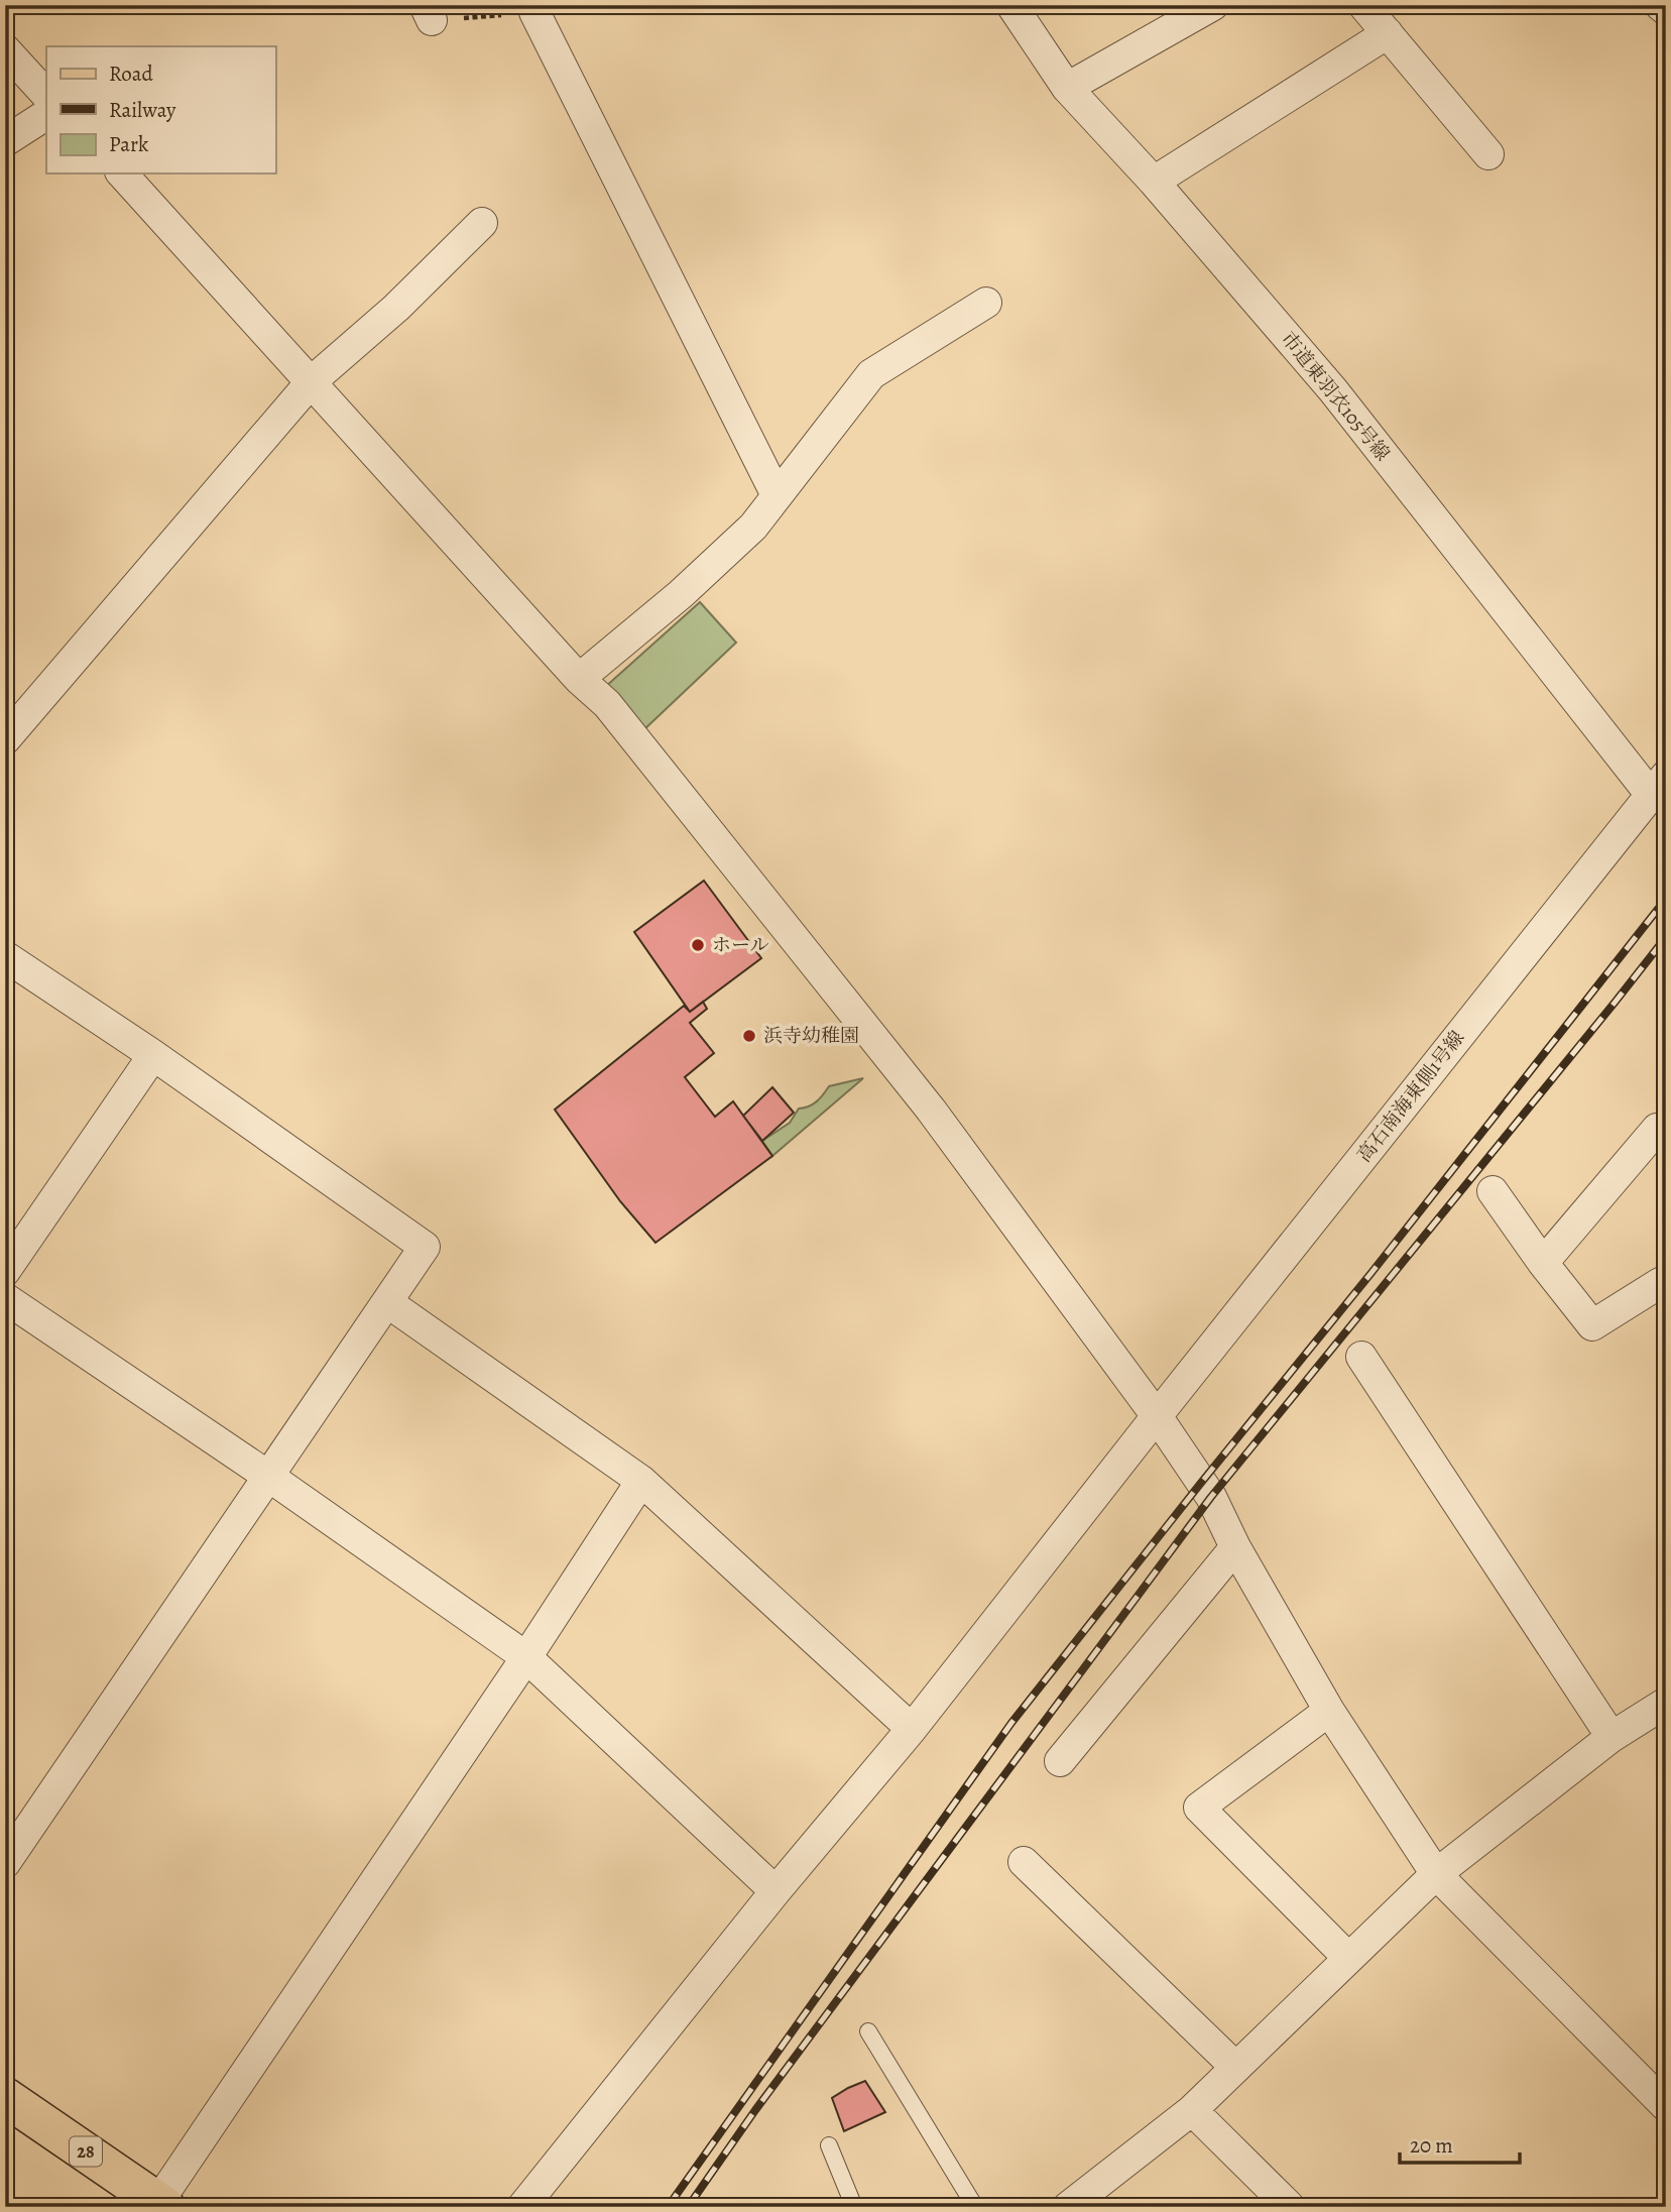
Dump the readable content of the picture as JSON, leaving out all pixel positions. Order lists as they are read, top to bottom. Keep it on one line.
{"streets":{"main road":["28"],"street":["市道東羽衣105号線","高石南海東側1号線"]},"crossings":[["市道東羽衣105号線","高石南海東側1号線"]],"places":["ホール","浜寺幼稚園"],"legend":["Road","Railway","Park"],"scale_bar":"20 m"}
